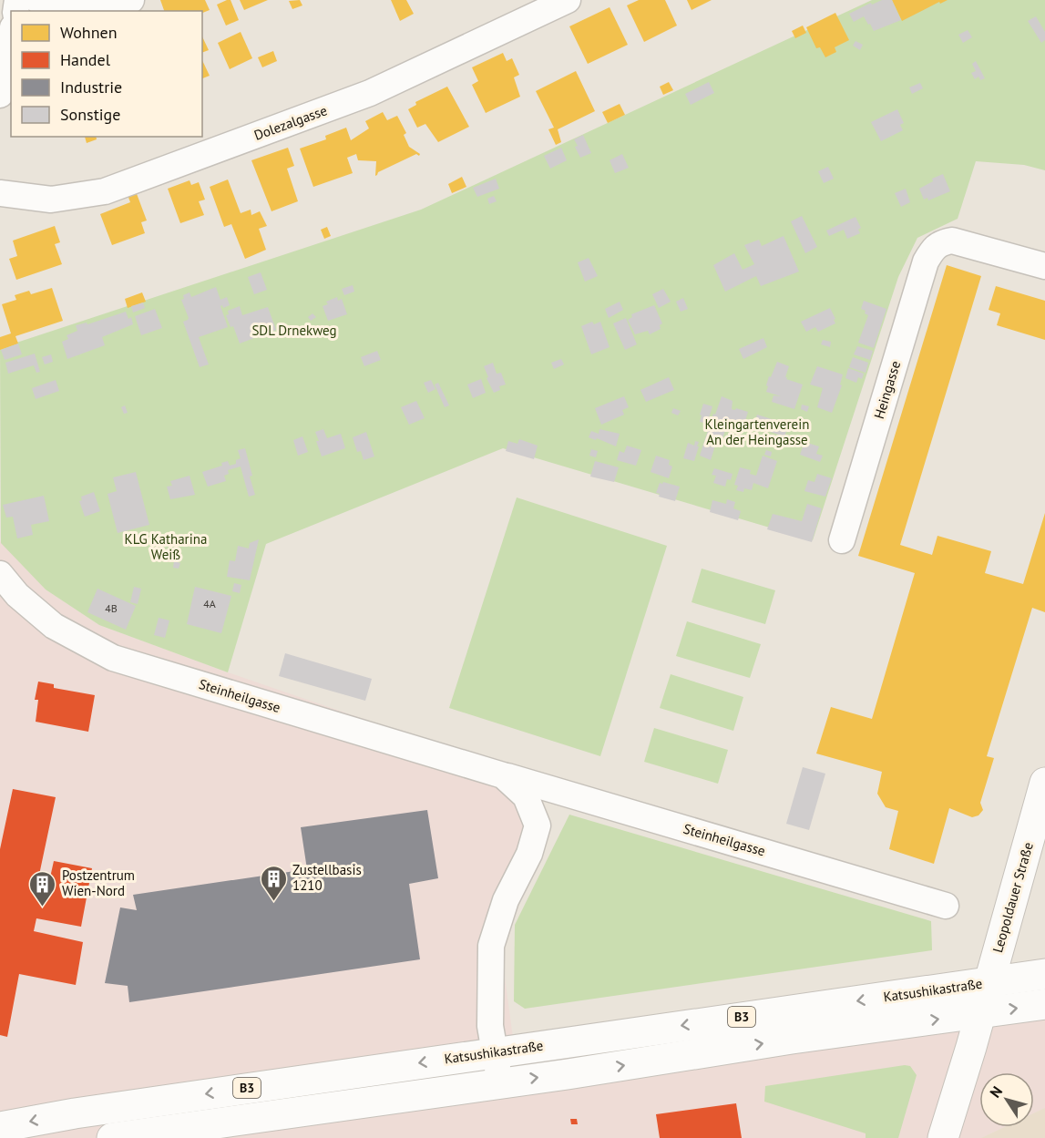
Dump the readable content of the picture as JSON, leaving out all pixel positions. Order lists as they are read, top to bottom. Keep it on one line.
{"streets":{"main road":["Leopoldauer Straße","Katsushikastraße","B3"],"street":["Dolezalgasse","Heingasse","Steinheilgasse"]},"crossings":[["Steinheilgasse","Katsushikastraße"],["Leopoldauer Straße","Katsushikastraße"],["Leopoldauer Straße","B3"],["Katsushikastraße","B3"]],"parks":["SDL Drnekweg","Kleingartenverein An der Heingasse","KLG Katharina Weiß"],"places":{"building":["Zustellbasis 1210","Postzentrum Wien-Nord"]},"house_numbers":["4A","4B"],"legend":["Wohnen","Handel","Industrie","Sonstige"],"north":"top left"}
